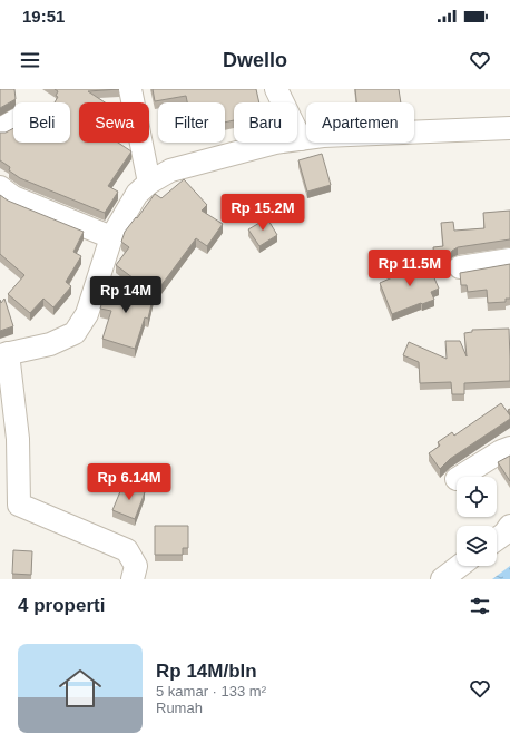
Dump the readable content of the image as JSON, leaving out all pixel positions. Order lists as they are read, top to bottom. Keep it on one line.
{"page":{"status":"19:51","header":"Dwello","chip":["Beli","Sewa","Filter","Baru","Apartemen"],"price":["Rp 15.2M","Rp 11.5M","Rp 14M","Rp 6.14M"],"heading":"4 properti","list":[{"name":"Rp 14M/bln","note":"5 kamar · 133 m² · Rumah"}]}}
